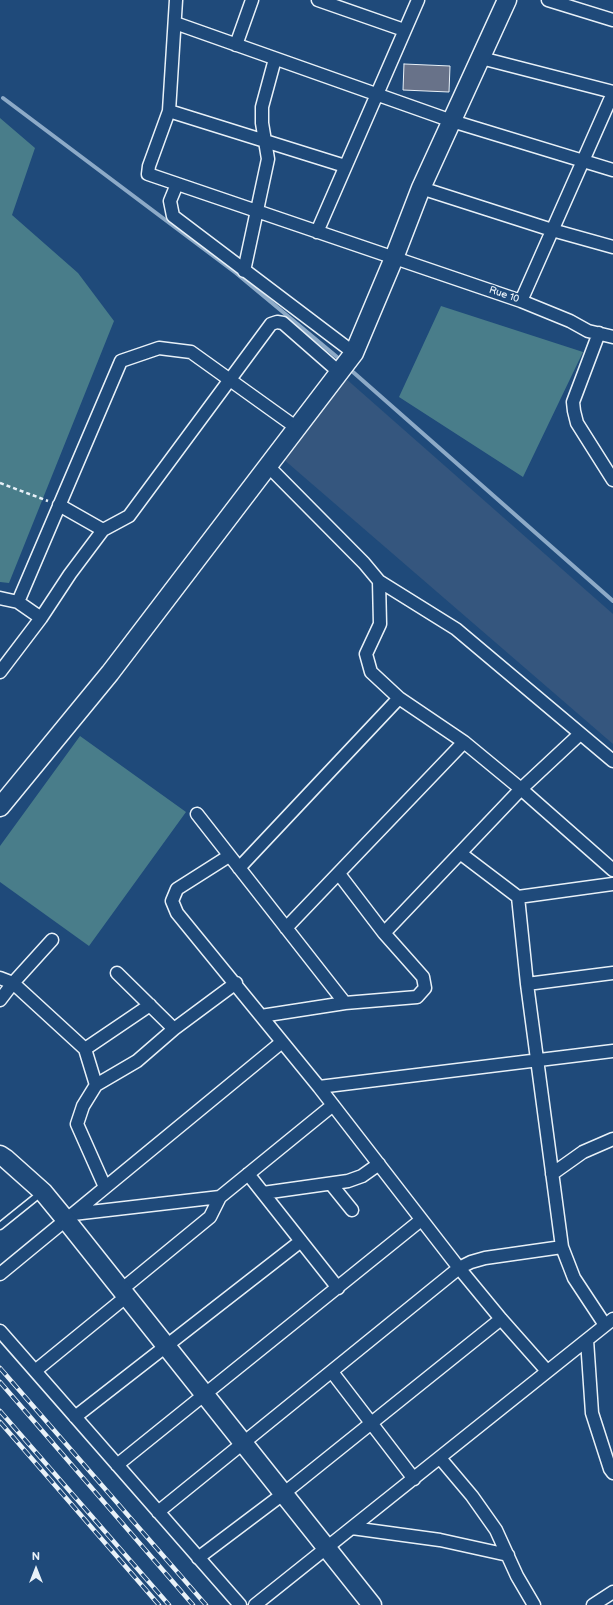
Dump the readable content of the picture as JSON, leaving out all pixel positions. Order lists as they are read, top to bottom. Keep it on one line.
{"streets":{"street":["Rue 10"]},"north":"top"}
